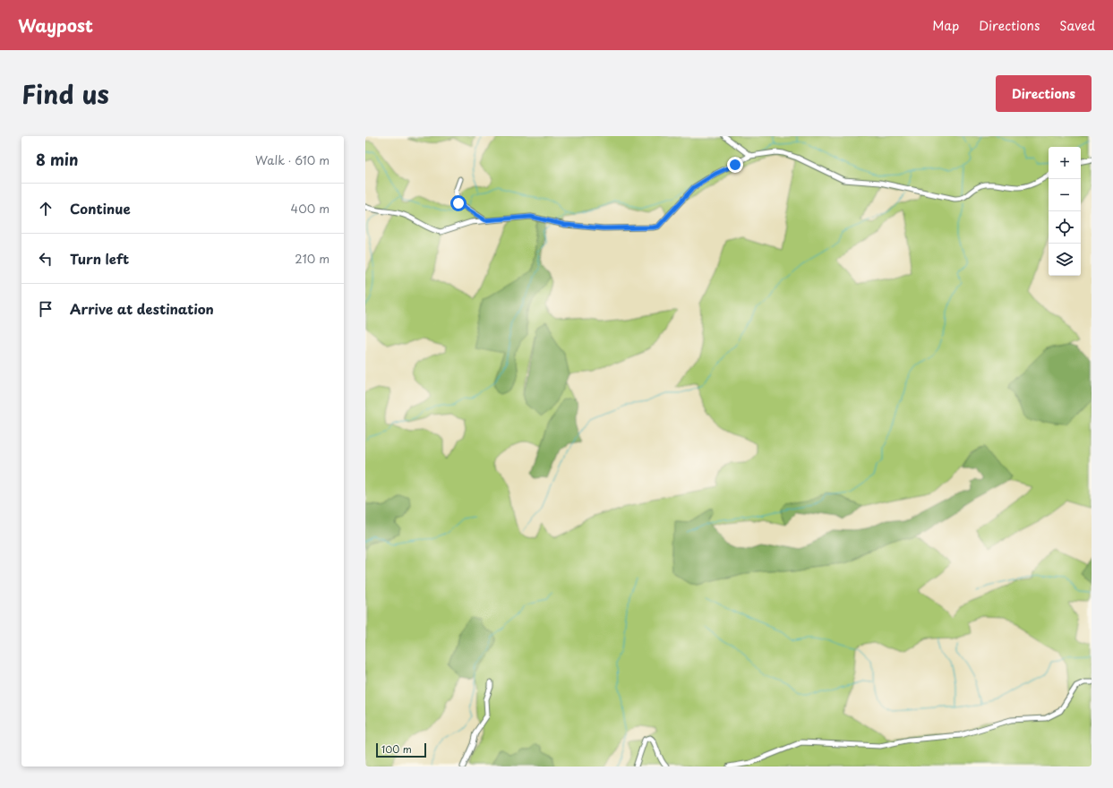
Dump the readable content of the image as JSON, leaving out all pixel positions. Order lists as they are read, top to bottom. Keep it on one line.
{"scale_bar":"100 m","page":{"header":"Waypost","nav":["Map","Directions","Saved"],"title":"Find us","buttons":"Directions","heading":["8 min","Walk · 610 m"],"map_buttons":["+","−"],"list":[["Continue","400 m"],["Turn left","210 m"],"Arrive at destination"],"scale":"100 m"}}
